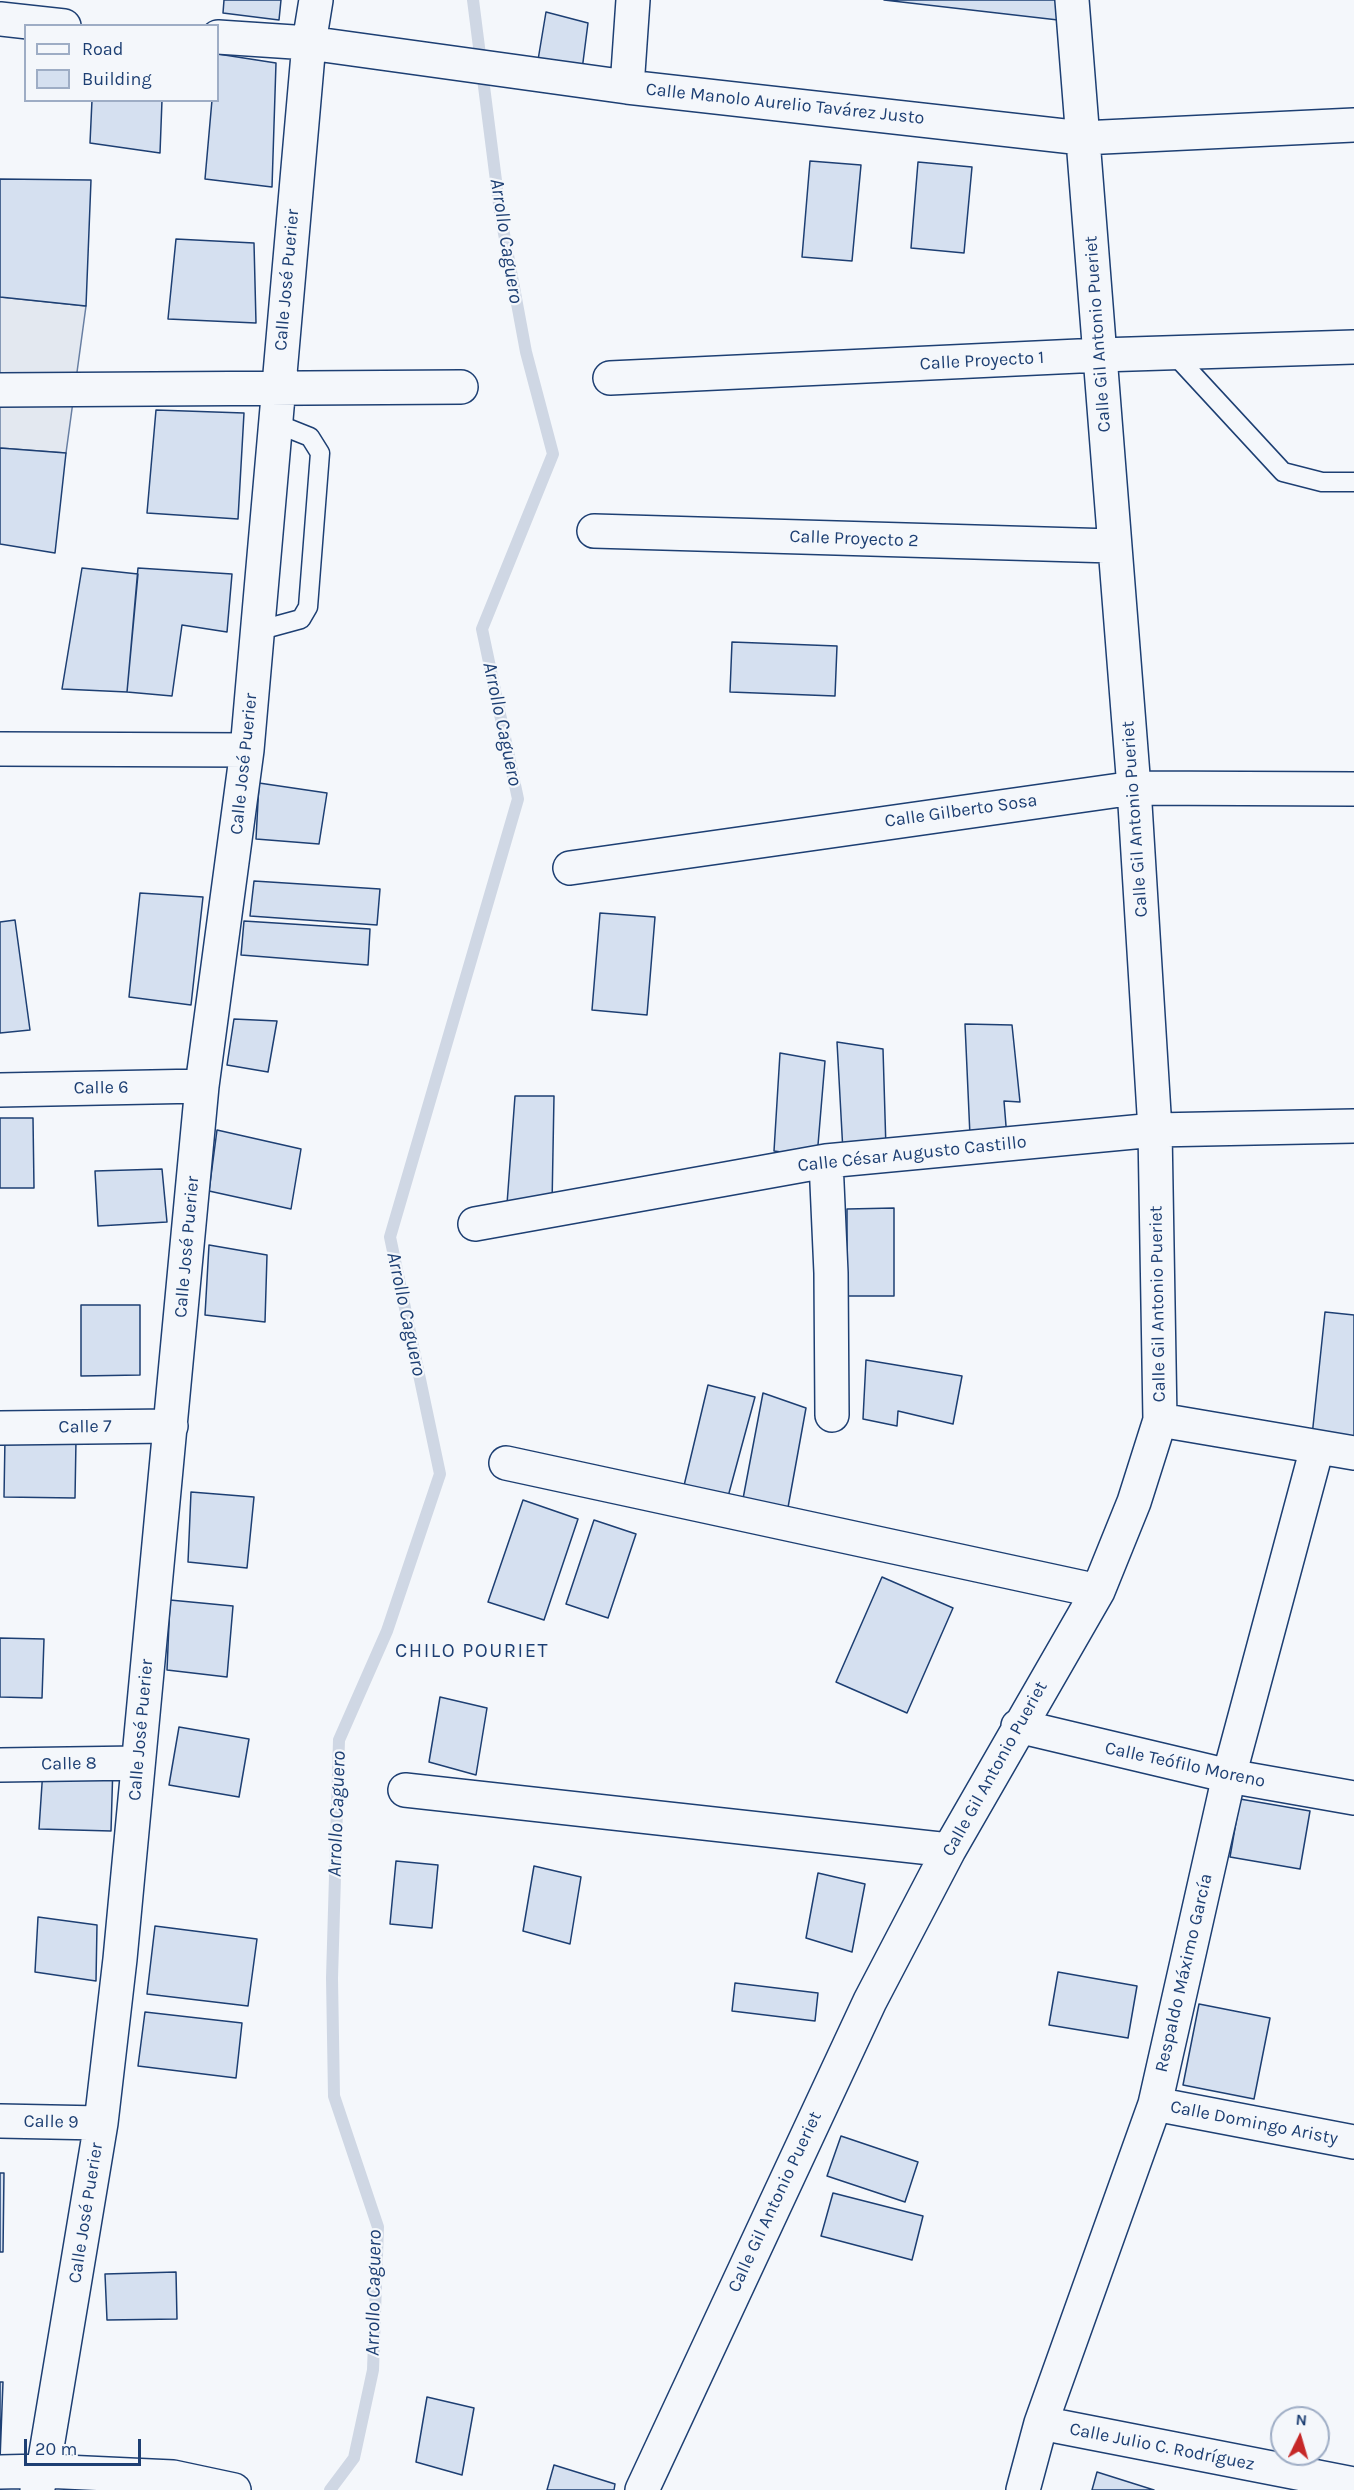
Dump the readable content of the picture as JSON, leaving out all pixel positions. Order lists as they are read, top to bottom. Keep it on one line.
{"streets":{"street":["Calle Manolo Aurelio Tavárez Justo","Calle José Puerier","Calle Gil Antonio Pueriet","Calle Proyecto 1","Calle Proyecto 2","Calle Gilberto Sosa","Calle 6","Calle César Augusto Castillo","Calle 7","Calle 8","Calle Teófilo Moreno","Respaldo Máximo García","Calle 9","Calle Domingo Aristy","Calle Julio C. Rodríguez"]},"crossings":[["Calle Manolo Aurelio Tavárez Justo","Calle José Puerier"],["Calle Manolo Aurelio Tavárez Justo","Calle Gil Antonio Pueriet"],["Calle José Puerier","Calle 6"],["Calle José Puerier","Calle 7"],["Calle José Puerier","Calle 8"],["Calle José Puerier","Calle 9"],["Calle Gil Antonio Pueriet","Calle Proyecto 1"],["Calle Gil Antonio Pueriet","Calle Proyecto 2"],["Calle Gil Antonio Pueriet","Calle Gilberto Sosa"],["Calle Gil Antonio Pueriet","Calle César Augusto Castillo"],["Calle Gil Antonio Pueriet","Calle Teófilo Moreno"],["Calle Teófilo Moreno","Respaldo Máximo García"],["Respaldo Máximo García","Calle Domingo Aristy"],["Respaldo Máximo García","Calle Julio C. Rodríguez"]],"districts":["CHILO POURIET"],"water":["Arrollo Caguero"],"legend":["Road","Building"],"scale_bar":"20 m","north":"top"}
